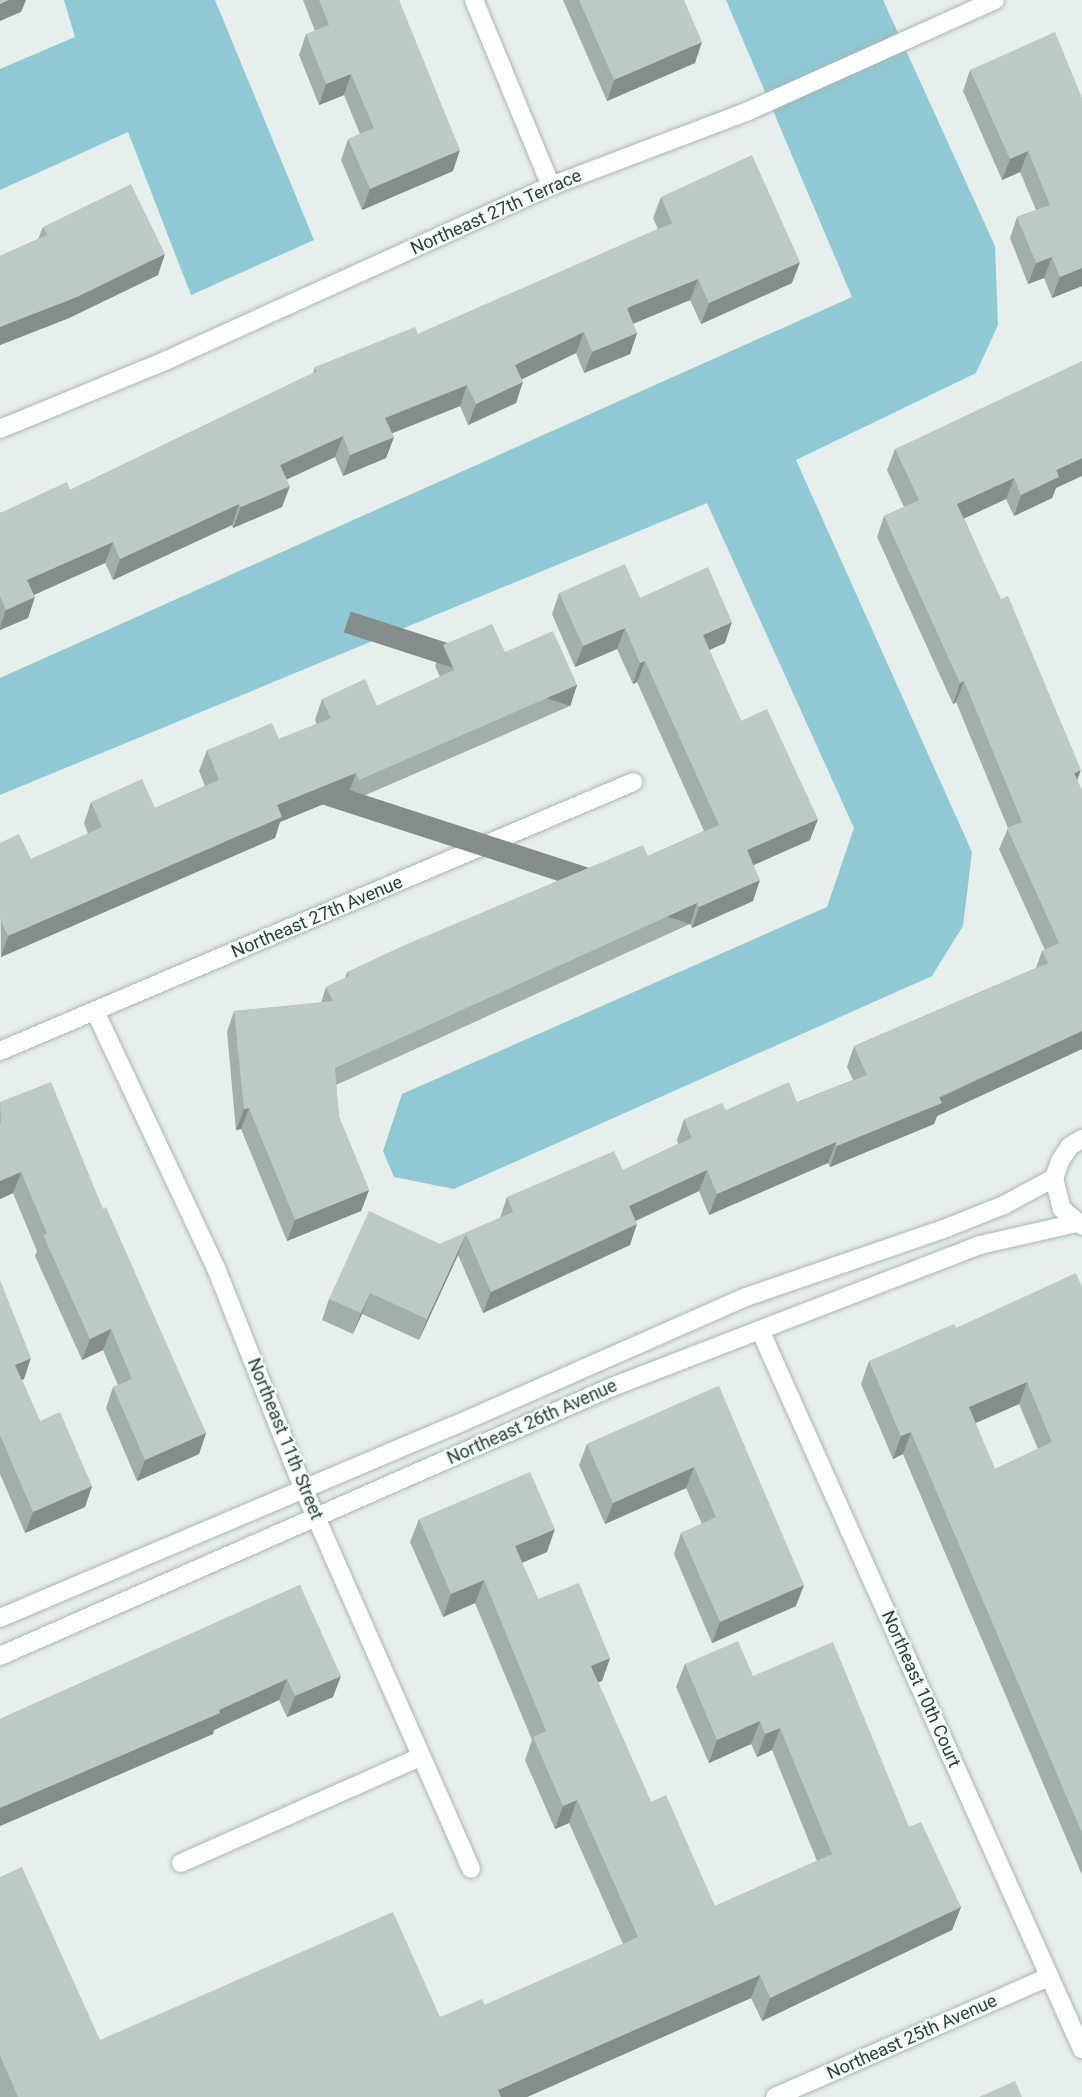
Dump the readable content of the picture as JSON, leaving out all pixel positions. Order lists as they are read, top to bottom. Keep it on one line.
{"streets":{"street":["Northeast 27th Terrace","Northeast 27th Avenue","Northeast 26th Avenue","Northeast 11th Street","Northeast 10th Court","Northeast 25th Avenue"]},"crossings":[["Northeast 27th Avenue","Northeast 11th Street"],["Northeast 26th Avenue","Northeast 11th Street"],["Northeast 26th Avenue","Northeast 10th Court"],["Northeast 10th Court","Northeast 25th Avenue"]]}
